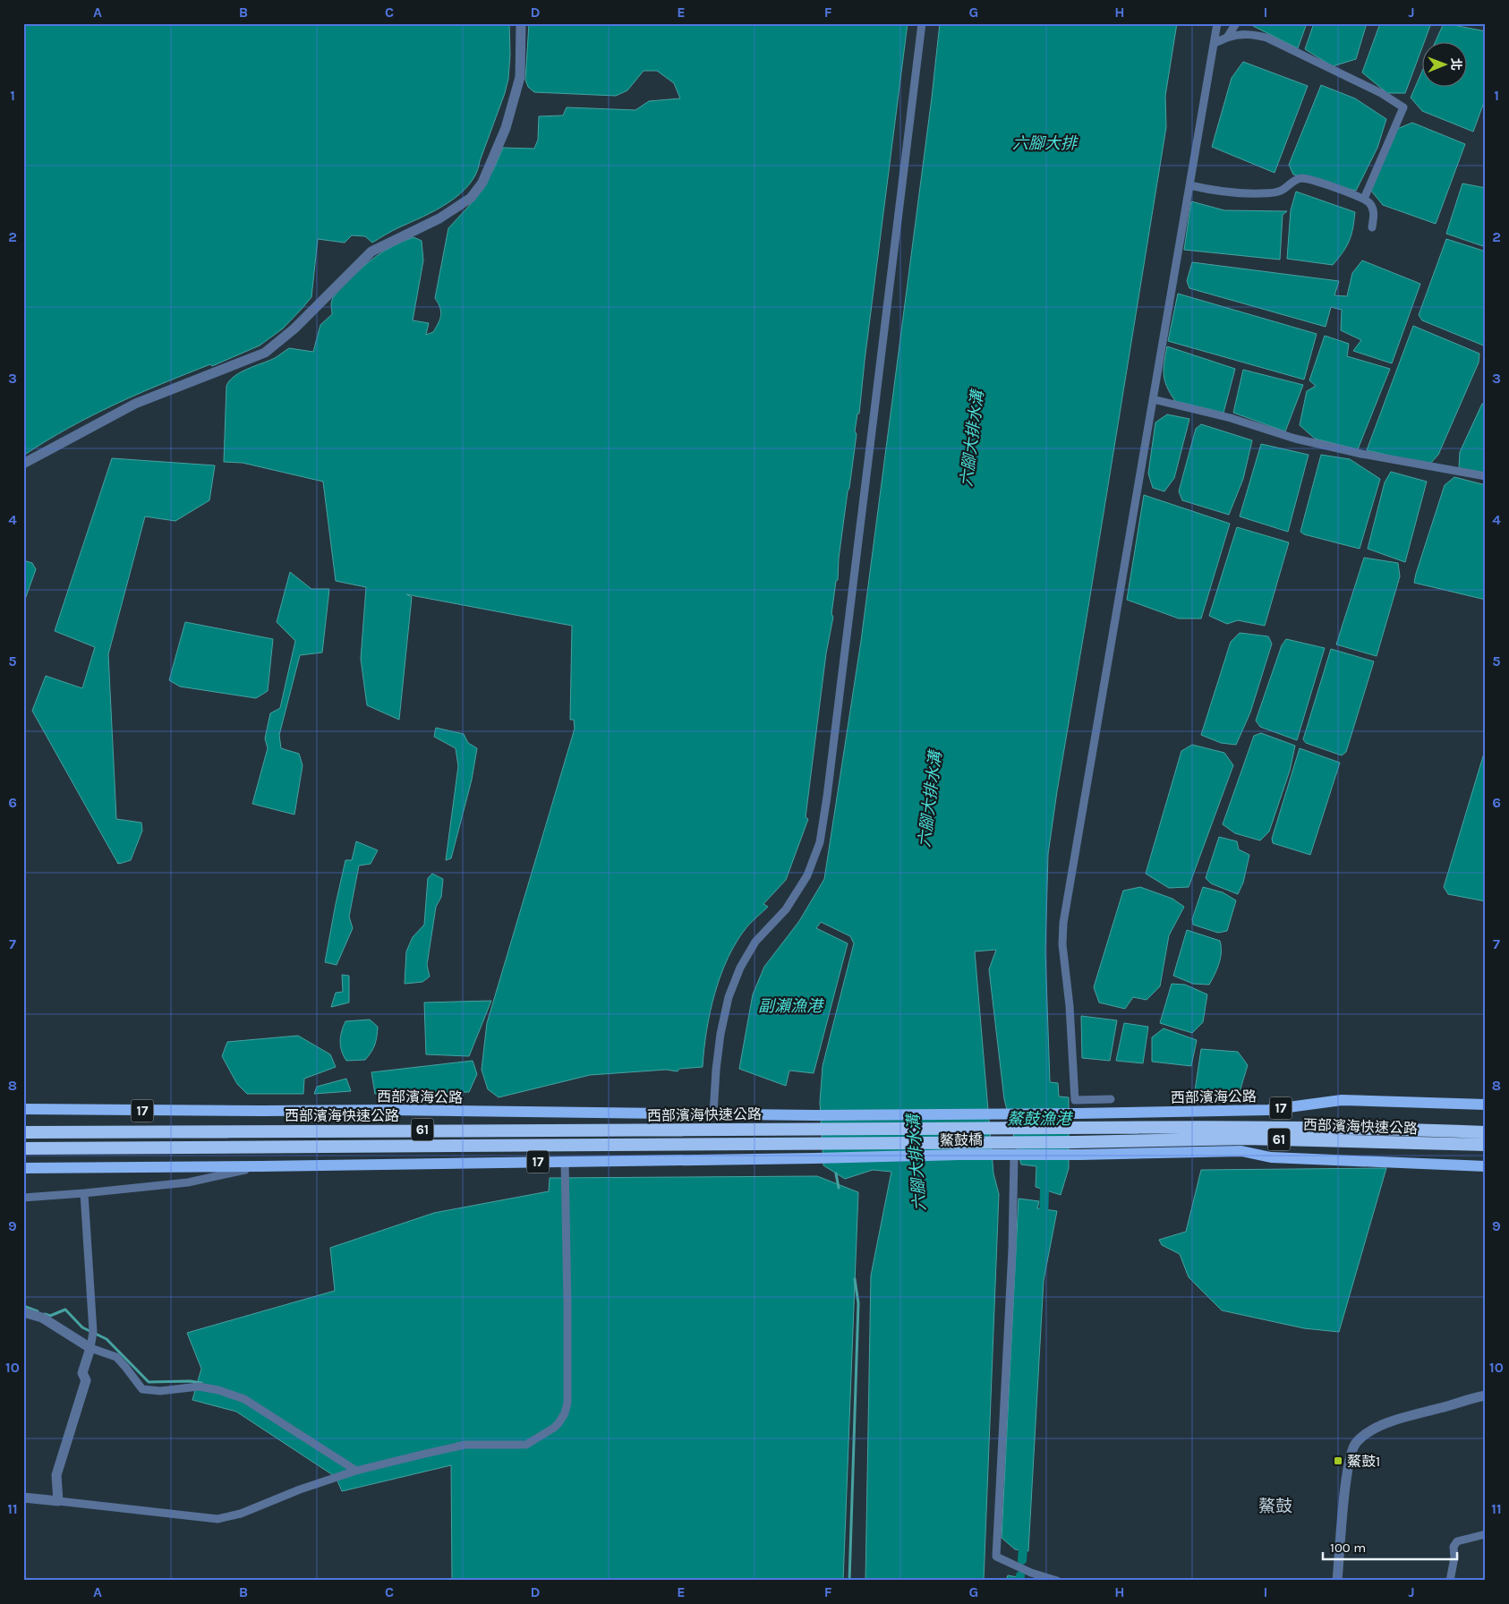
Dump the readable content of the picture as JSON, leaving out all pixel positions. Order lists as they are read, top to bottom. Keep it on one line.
{"streets":{"highway":["西部濱海快速公路","61","鰲鼓橋"],"main road":["西部濱海公路","17"]},"crossings":[["西部濱海公路","鰲鼓橋"],["17","鰲鼓橋"],["西部濱海快速公路","鰲鼓橋"]],"districts":["鰲鼓"],"water":["六腳大排","六腳大排水溝","副瀨漁港","鰲鼓漁港"],"places":{"transit":["鰲鼓1"]},"scale_bar":"100 m","north":"right","grid":{"columns":["A","B","C","D","E","F","G","H","I","J"],"rows":["1","2","3","4","5","6","7","8","9","10","11"]}}
